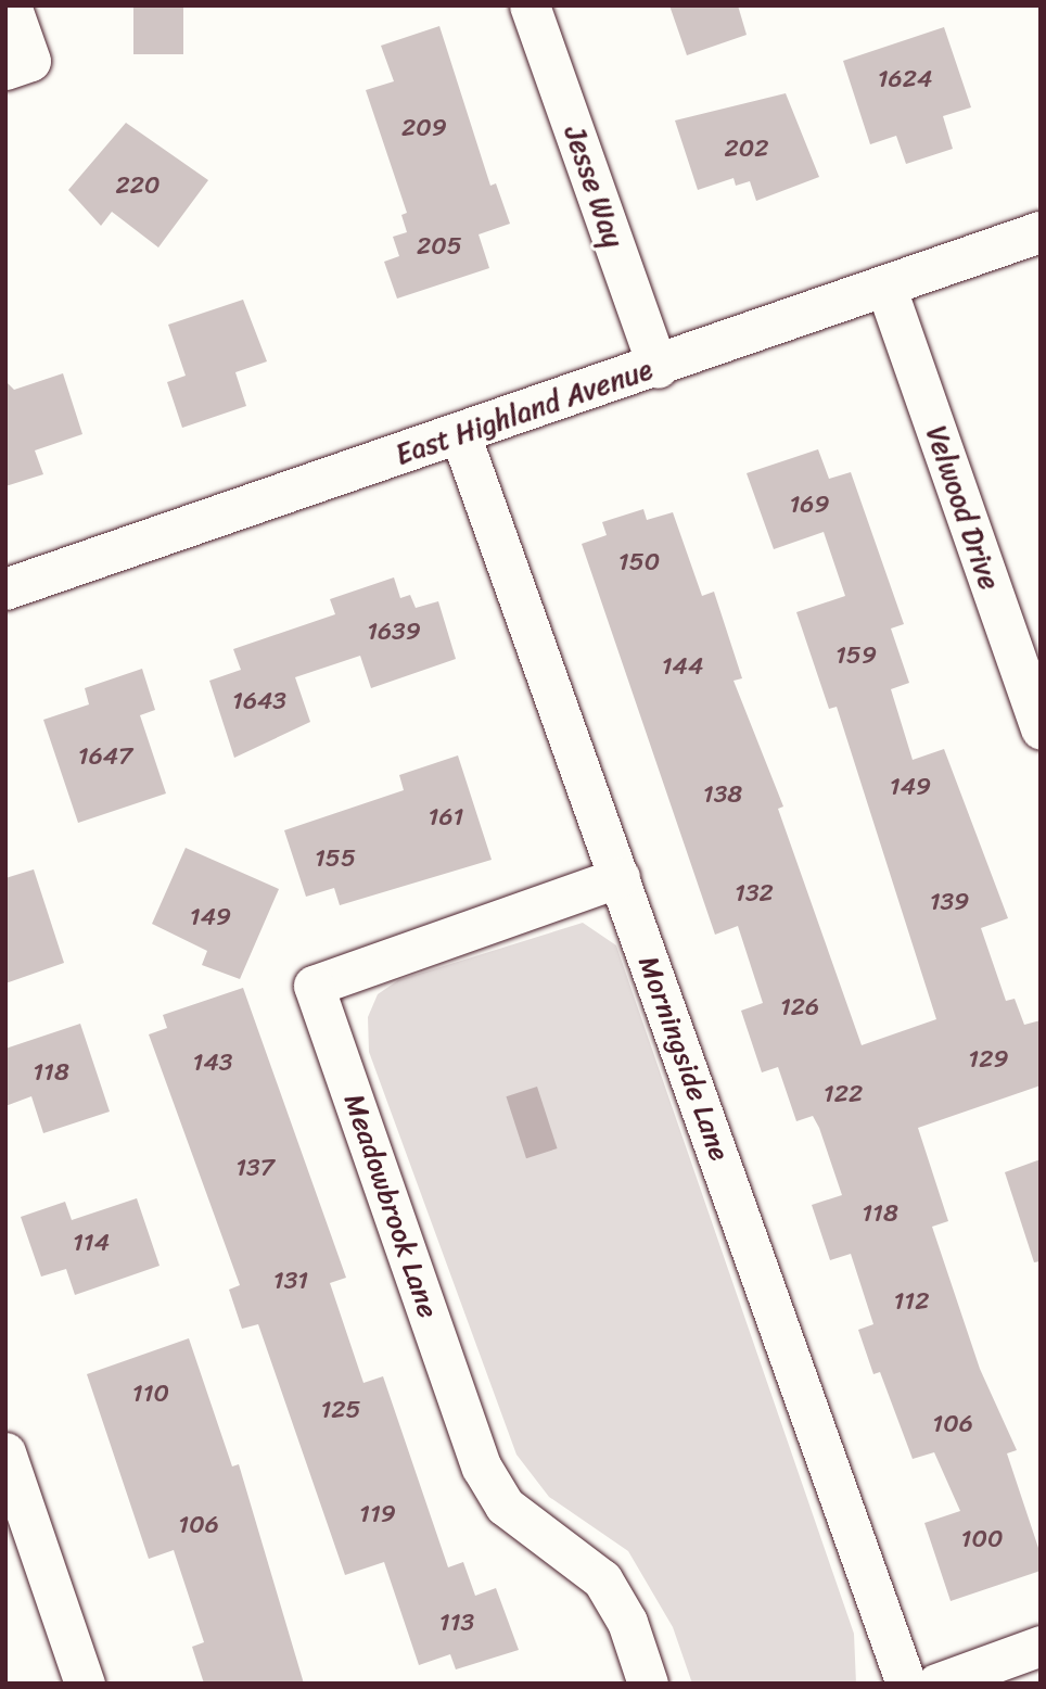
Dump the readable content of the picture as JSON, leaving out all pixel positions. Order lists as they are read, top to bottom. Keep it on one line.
{"streets":{"street":["Jesse Way","East Highland Avenue","Velwood Drive","Morningside Lane","Meadowbrook Lane"]},"crossings":[["Jesse Way","East Highland Avenue"],["East Highland Avenue","Velwood Drive"],["East Highland Avenue","Morningside Lane"],["Morningside Lane","Meadowbrook Lane"]],"house_numbers":["1624","209","202","220","205","169","150","1639","159","144","1643","1647","149","138","161","155","132","139","149","126","129","143","118","122","137","118","114","131","112","110","125","106","119","106","100","113"]}
